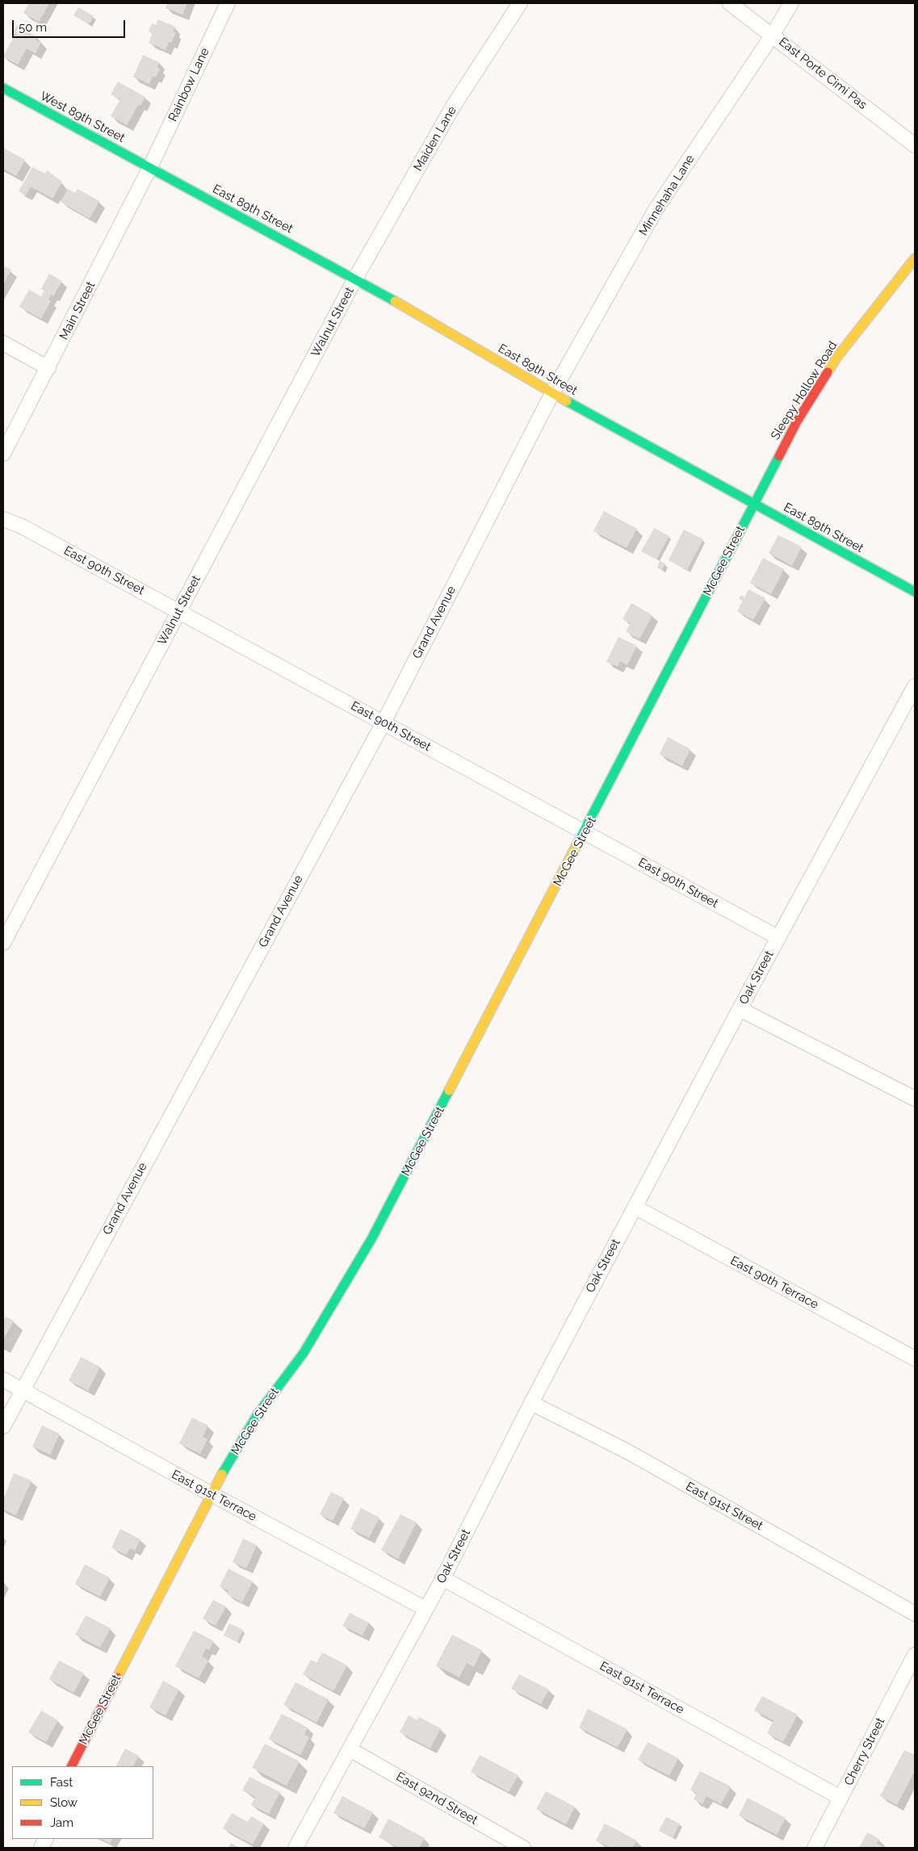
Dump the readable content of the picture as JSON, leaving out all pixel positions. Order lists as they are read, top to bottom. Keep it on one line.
{"streets":{"street":["East Porte Cimi Pas","Rainbow Lane","West 89th Street","Maiden Lane","Minnehaha Lane","East 89th Street","Main Street","Walnut Street","Sleepy Hollow Road","McGee Street","East 90th Street","Grand Avenue","Oak Street","East 90th Terrace","East 91st Terrace","East 91st Street","Cherry Street","East 92nd Street"]},"crossings":[["East Porte Cimi Pas","Minnehaha Lane"],["Rainbow Lane","West 89th Street"],["Rainbow Lane","East 89th Street"],["Rainbow Lane","Main Street"],["West 89th Street","East 89th Street"],["West 89th Street","Main Street"],["Maiden Lane","East 89th Street"],["Maiden Lane","Walnut Street"],["Minnehaha Lane","East 89th Street"],["Minnehaha Lane","Grand Avenue"],["East 89th Street","Main Street"],["East 89th Street","Walnut Street"],["East 89th Street","Sleepy Hollow Road"],["East 89th Street","McGee Street"],["East 89th Street","Grand Avenue"],["Walnut Street","East 90th Street"],["Sleepy Hollow Road","McGee Street"],["McGee Street","East 90th Street"],["McGee Street","East 91st Terrace"],["East 90th Street","Grand Avenue"],["East 90th Street","Oak Street"],["Grand Avenue","East 91st Terrace"],["Oak Street","East 90th Terrace"],["Oak Street","East 91st Terrace"],["Oak Street","East 91st Street"],["Oak Street","East 92nd Street"],["East 91st Terrace","Cherry Street"]],"legend":["Fast","Slow","Jam"],"scale_bar":"50 m"}
